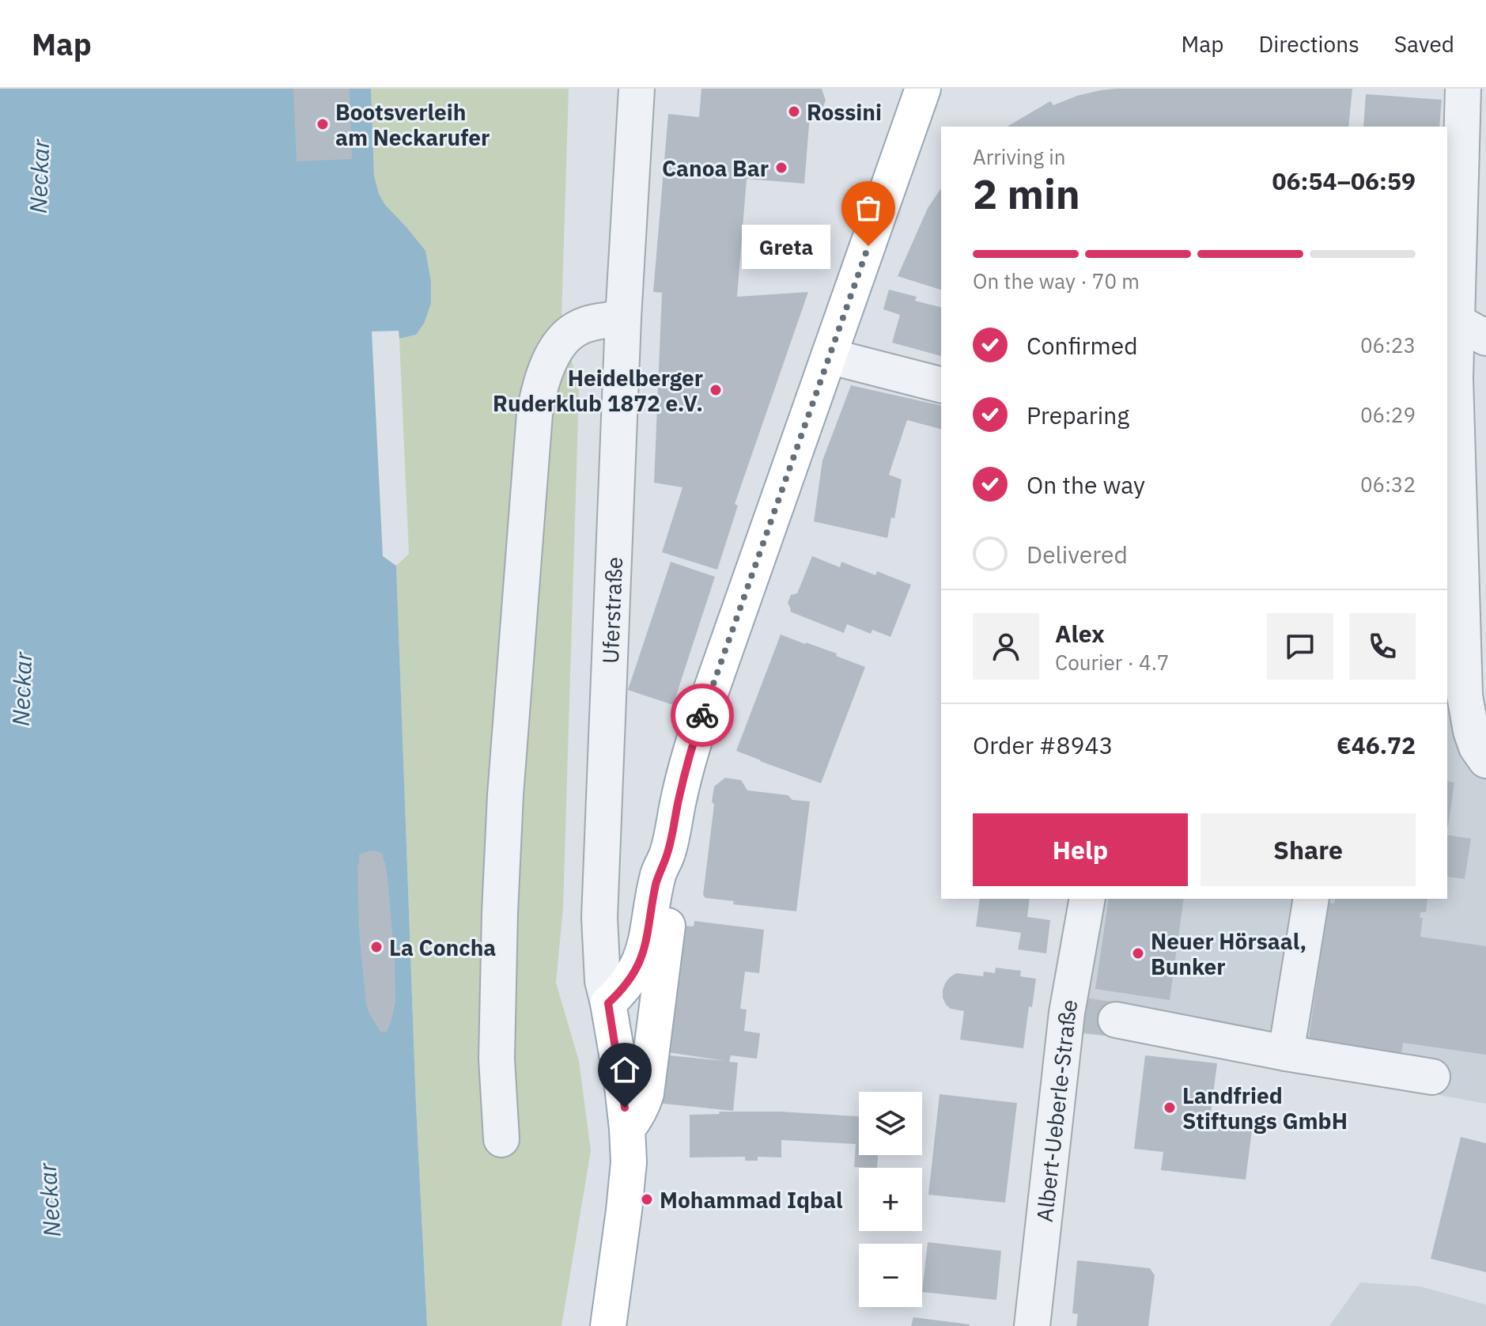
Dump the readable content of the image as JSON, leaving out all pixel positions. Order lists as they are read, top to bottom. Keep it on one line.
{"streets":{"main road":["Uferstraße"],"street":["Albert-Ueberle-Straße"]},"water":["Neckar"],"places":["Rossini","Bootsverleih am Neckarufer","Canoa Bar","Greta","Heidelberger Ruderklub 1872 e.V.","La Concha","Neuer Hörsaal, Bunker","Landfried Stiftungs GmbH","Mohammad Iqbal"],"page":{"header":"Map","nav":["Map","Directions","Saved"],"heading":["2 min","Arriving in","06:54–06:59"],"panel":["Alex","Courier · 4.7","Order #8943","€46.72"],"bubble":"Greta","bar":"On the way · 70 m","list":[["Confirmed","06:23"],["Preparing","06:29"],["On the way","06:32"],"Delivered"],"buttons":["Help","Share"],"map_buttons":["+","−"]}}
